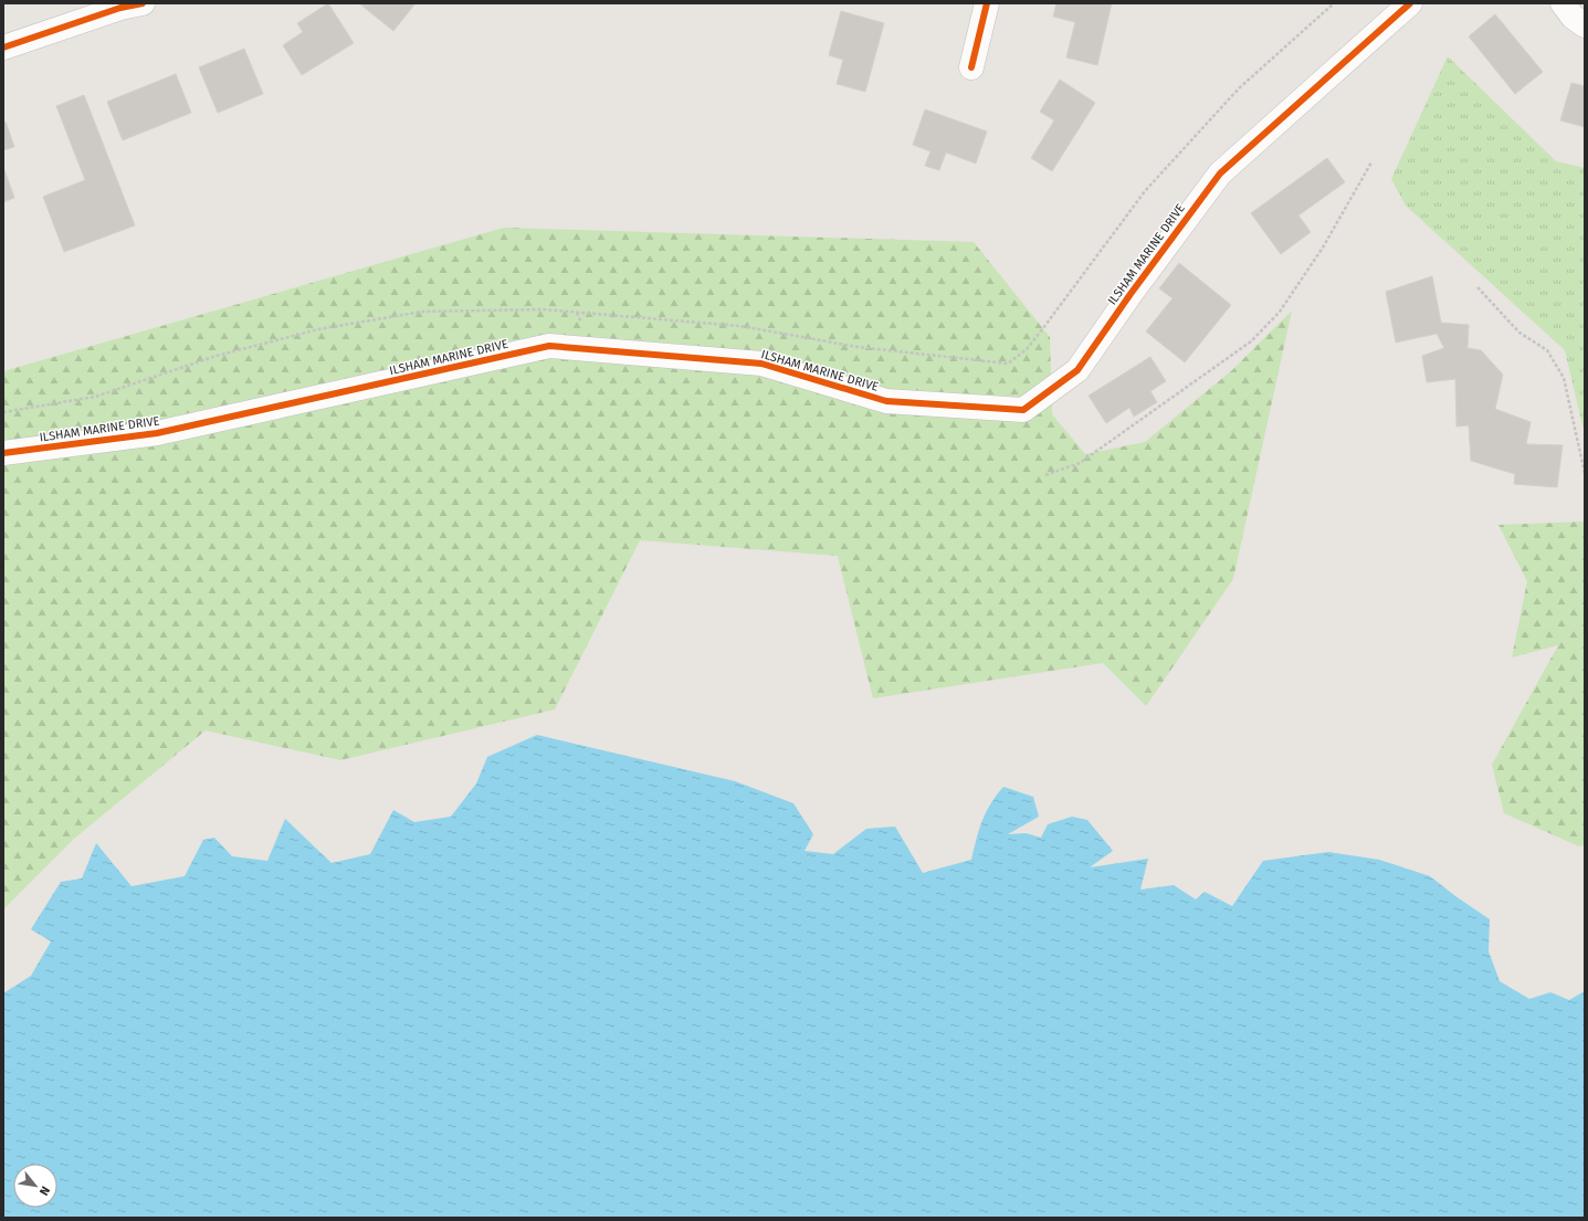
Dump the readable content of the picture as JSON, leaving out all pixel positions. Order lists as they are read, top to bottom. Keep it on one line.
{"streets":{"street":["ILSHAM MARINE DRIVE"]},"north":"bottom right"}
